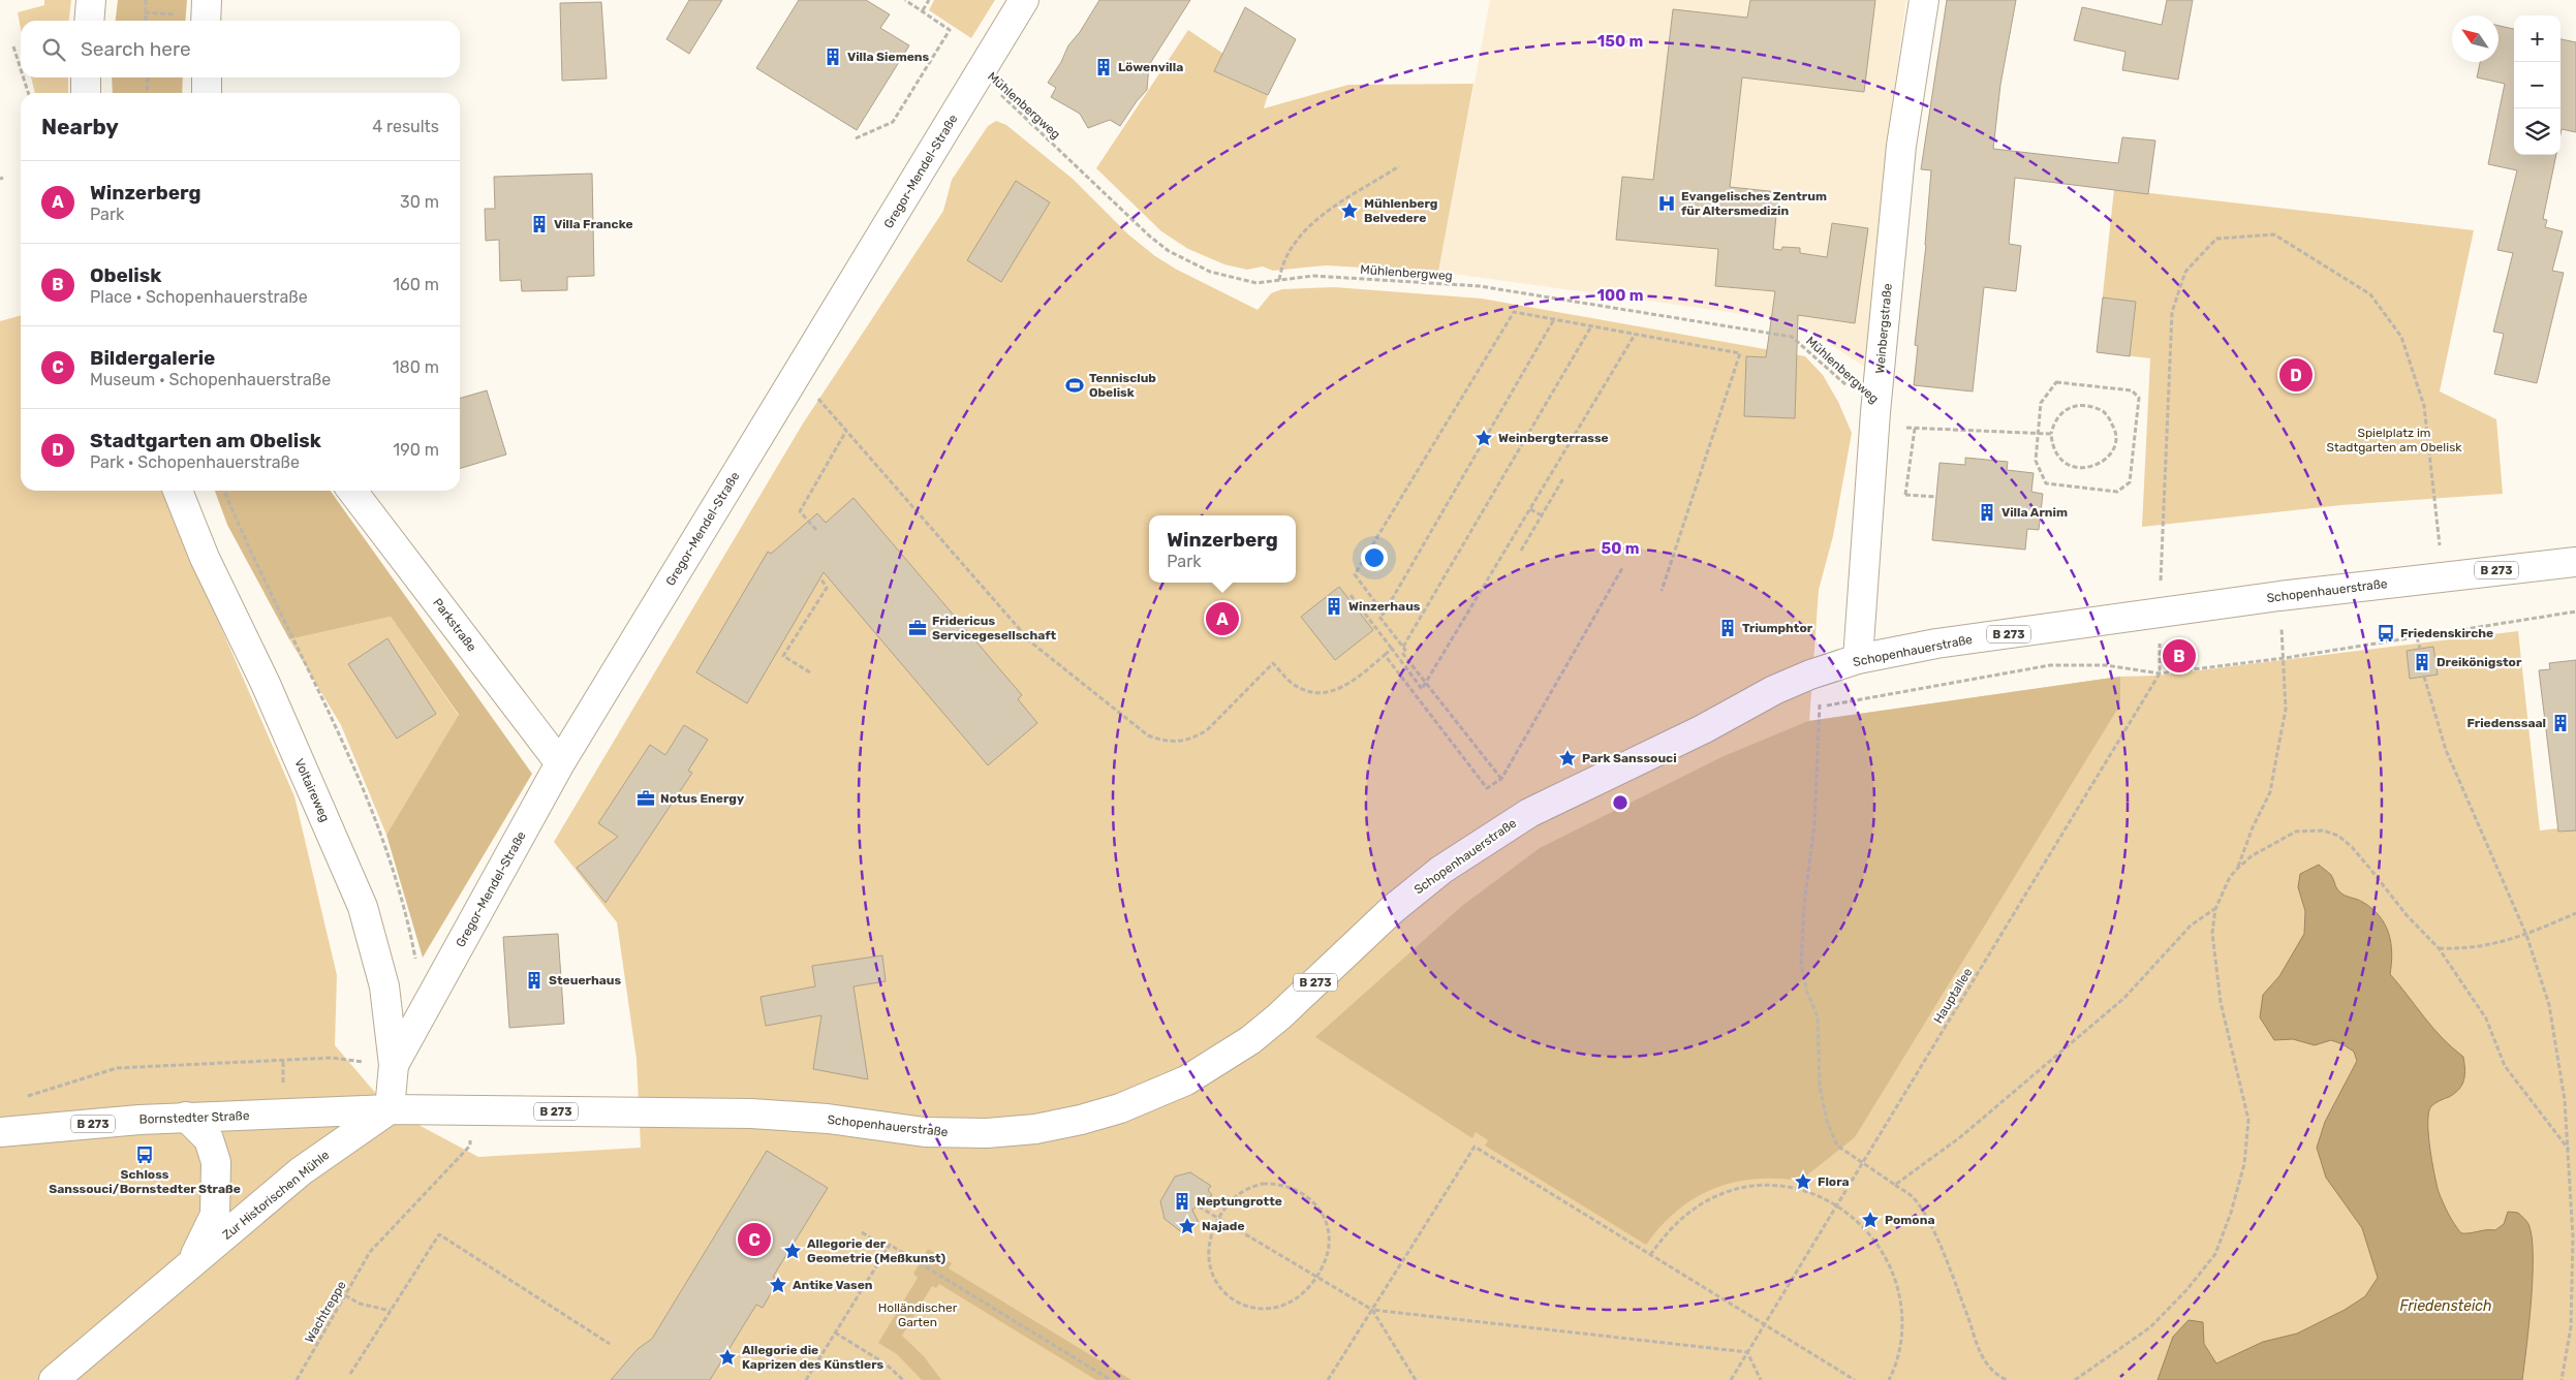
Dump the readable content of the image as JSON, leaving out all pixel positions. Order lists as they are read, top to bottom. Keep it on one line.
{"streets":{"street":["Gregor-Mendel-Straße","Weinbergstraße","B 273","Schopenhauerstraße","Parkstraße","Voltaireweg","Bornstedter Straße","Zur Historischen Mühle"],"path":["Mühlenbergweg","Hauptallee","Wachtreppe"]},"crossings":[["Mühlenbergweg","Gregor-Mendel-Straße"],["Mühlenbergweg","Weinbergstraße"],["Gregor-Mendel-Straße","Parkstraße"],["Gregor-Mendel-Straße","Voltaireweg"],["Weinbergstraße","Schopenhauerstraße"],["Schopenhauerstraße","Voltaireweg"],["Schopenhauerstraße","Bornstedter Straße"],["Schopenhauerstraße","Zur Historischen Mühle"],["Voltaireweg","Bornstedter Straße"],["Voltaireweg","Zur Historischen Mühle"],["Bornstedter Straße","Zur Historischen Mühle"]],"water":["Friedensteich"],"parks":["Spielplatz im Stadtgarten am Obelisk","Holländischer Garten"],"places":{"building":["Villa Siemens","Löwenvilla","Villa Francke","Villa Arnim","Winzerhaus","Triumphtor","Dreikönigstor","Friedenssaal","Steuerhaus","Neptungrotte"],"hospital":["Evangelisches Zentrum für Altersmedizin"],"place":["Mühlenberg Belvedere","Weinbergterrasse","Park Sanssouci","Flora","Pomona","Najade","Allegorie der Geometrie (Meßkunst)","Antike Vasen","Allegorie die Kaprizen des Künstlers"],"sports":["Tennisclub Obelisk"],"office":["Fridericus Servicegesellschaft","Notus Energy"],"bus stop":["Friedenskirche","Schloss Sanssouci/Bornstedter Straße"]},"north":"top left","page":{"map_buttons":["+","−"],"search":"Search here","heading":["Nearby","4 results"],"list":[{"mark":"A","name":"Winzerberg","note":"Park","value":"30 m"},{"mark":"B","name":"Obelisk","note":"Place · Schopenhauerstraße","value":"160 m"},{"mark":"C","name":"Bildergalerie","note":"Museum · Schopenhauerstraße","value":"180 m"},{"mark":"D","name":"Stadtgarten am Obelisk","note":"Park · Schopenhauerstraße","value":"190 m"}],"pins":["D","A","B","C"],"popup":["Winzerberg","Park"]},"rings":["150 m","100 m","50 m"]}
